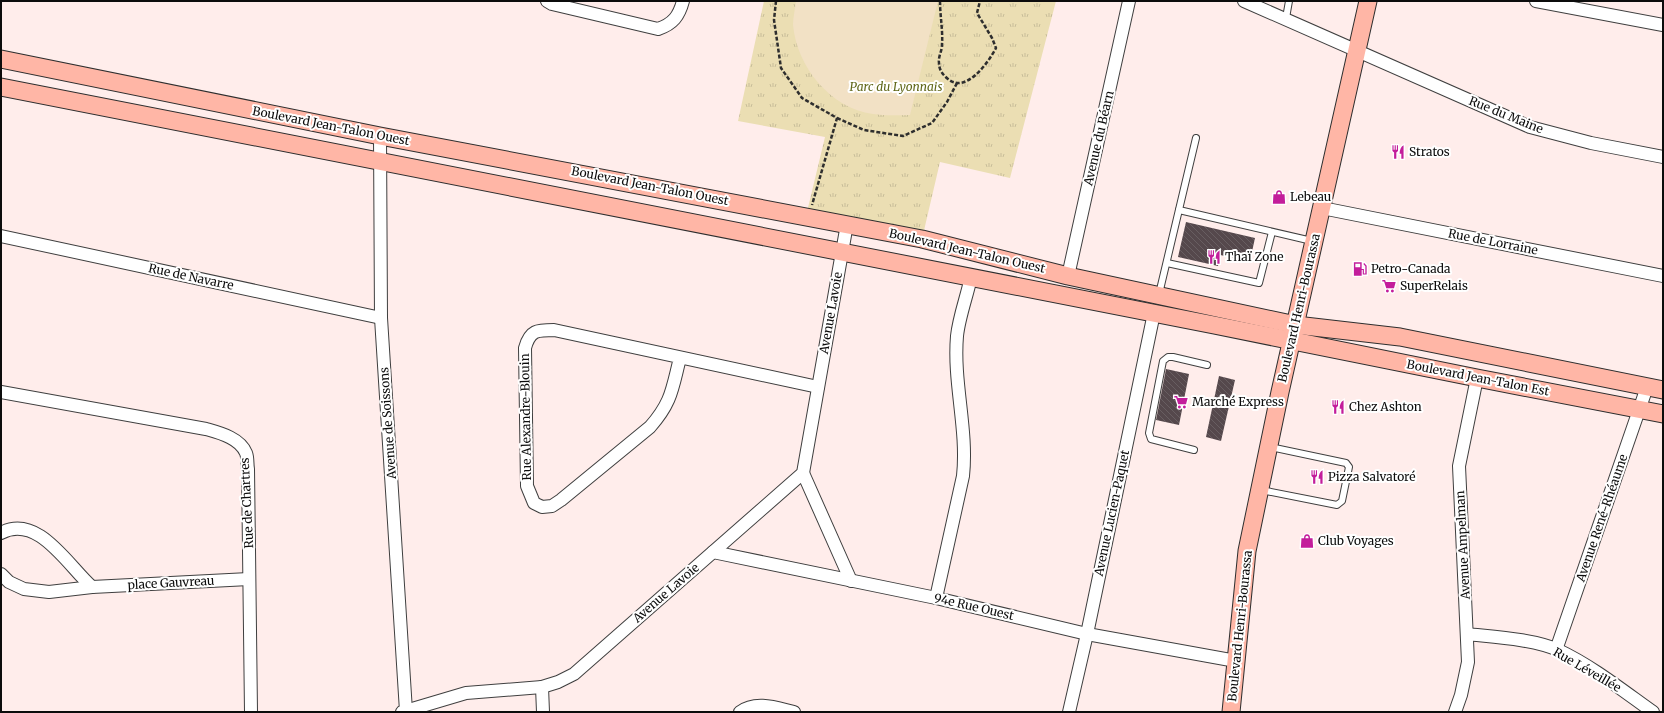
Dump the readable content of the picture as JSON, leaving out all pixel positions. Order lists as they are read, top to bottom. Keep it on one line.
{"streets":{"street":["Rue du Maine","Boulevard Jean-Talon Ouest","Avenue du Béarn","Rue de Lorraine","Rue de Navarre","Boulevard Henri-Bourassa","Avenue Lavoie","Boulevard Jean-Talon Est","Rue Alexandre-Blouin","Avenue de Soissons","Rue de Chartres","Avenue Lucien-Paquet","Avenue René-Rhéaume","Avenue Ampelman","place Gauvreau","94e Rue Ouest","Rue Léveillée"]},"crossings":[["Rue du Maine","Boulevard Henri-Bourassa"],["Boulevard Jean-Talon Ouest","Avenue du Béarn"],["Boulevard Jean-Talon Ouest","Boulevard Henri-Bourassa"],["Boulevard Jean-Talon Ouest","Avenue Lavoie"],["Boulevard Jean-Talon Ouest","Boulevard Jean-Talon Est"],["Boulevard Jean-Talon Ouest","Avenue de Soissons"],["Boulevard Jean-Talon Ouest","Avenue Lucien-Paquet"],["Rue de Lorraine","Boulevard Henri-Bourassa"],["Rue de Navarre","Avenue de Soissons"],["Boulevard Henri-Bourassa","Boulevard Jean-Talon Est"],["Boulevard Henri-Bourassa","94e Rue Ouest"],["Avenue Lavoie","Rue Alexandre-Blouin"],["Avenue Lavoie","94e Rue Ouest"],["Boulevard Jean-Talon Est","Avenue René-Rhéaume"],["Boulevard Jean-Talon Est","Avenue Ampelman"],["Rue de Chartres","place Gauvreau"],["Avenue Lucien-Paquet","94e Rue Ouest"],["Avenue René-Rhéaume","Rue Léveillée"],["Avenue Ampelman","Rue Léveillée"]],"parks":["Parc du Lyonnais"],"places":{"restaurant":["Stratos","Thaï Zone","Chez Ashton","Pizza Salvatoré"],"shop":["Lebeau","Club Voyages"],"fuel station":["Petro-Canada"],"supermarket":["SuperRelais","Marché Express"]}}
